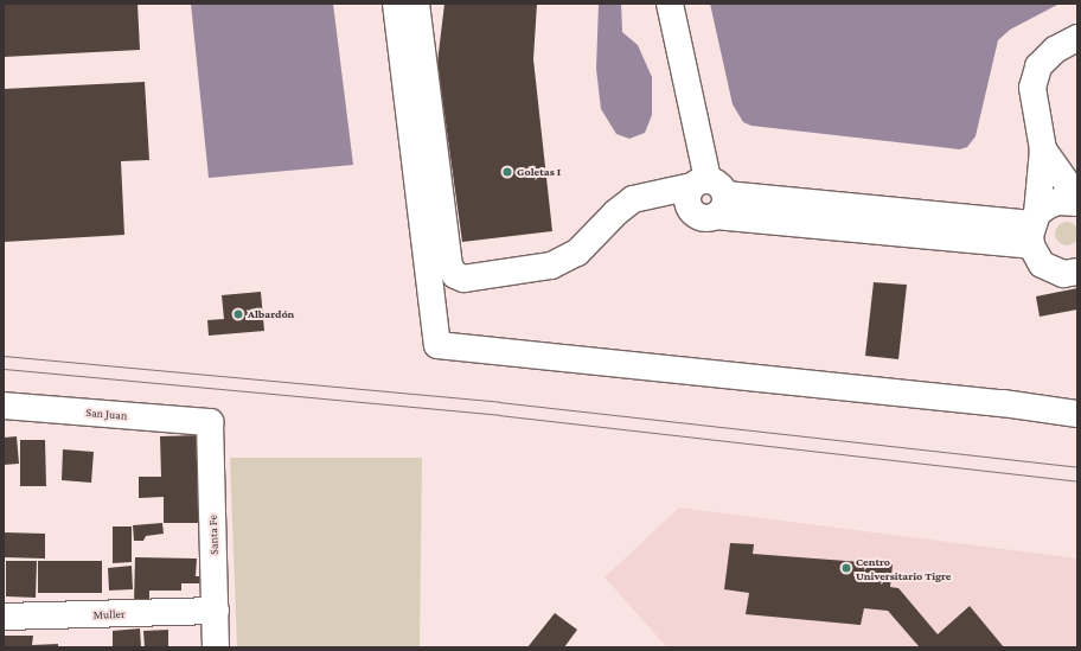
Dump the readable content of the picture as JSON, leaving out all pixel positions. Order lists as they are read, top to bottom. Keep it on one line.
{"streets":{"street":["San Juan","Santa Fe","Muller"]},"crossings":[["San Juan","Santa Fe"],["Santa Fe","Muller"]],"places":["Goletas I","Albardón","Centro Universitario Tigre"]}
